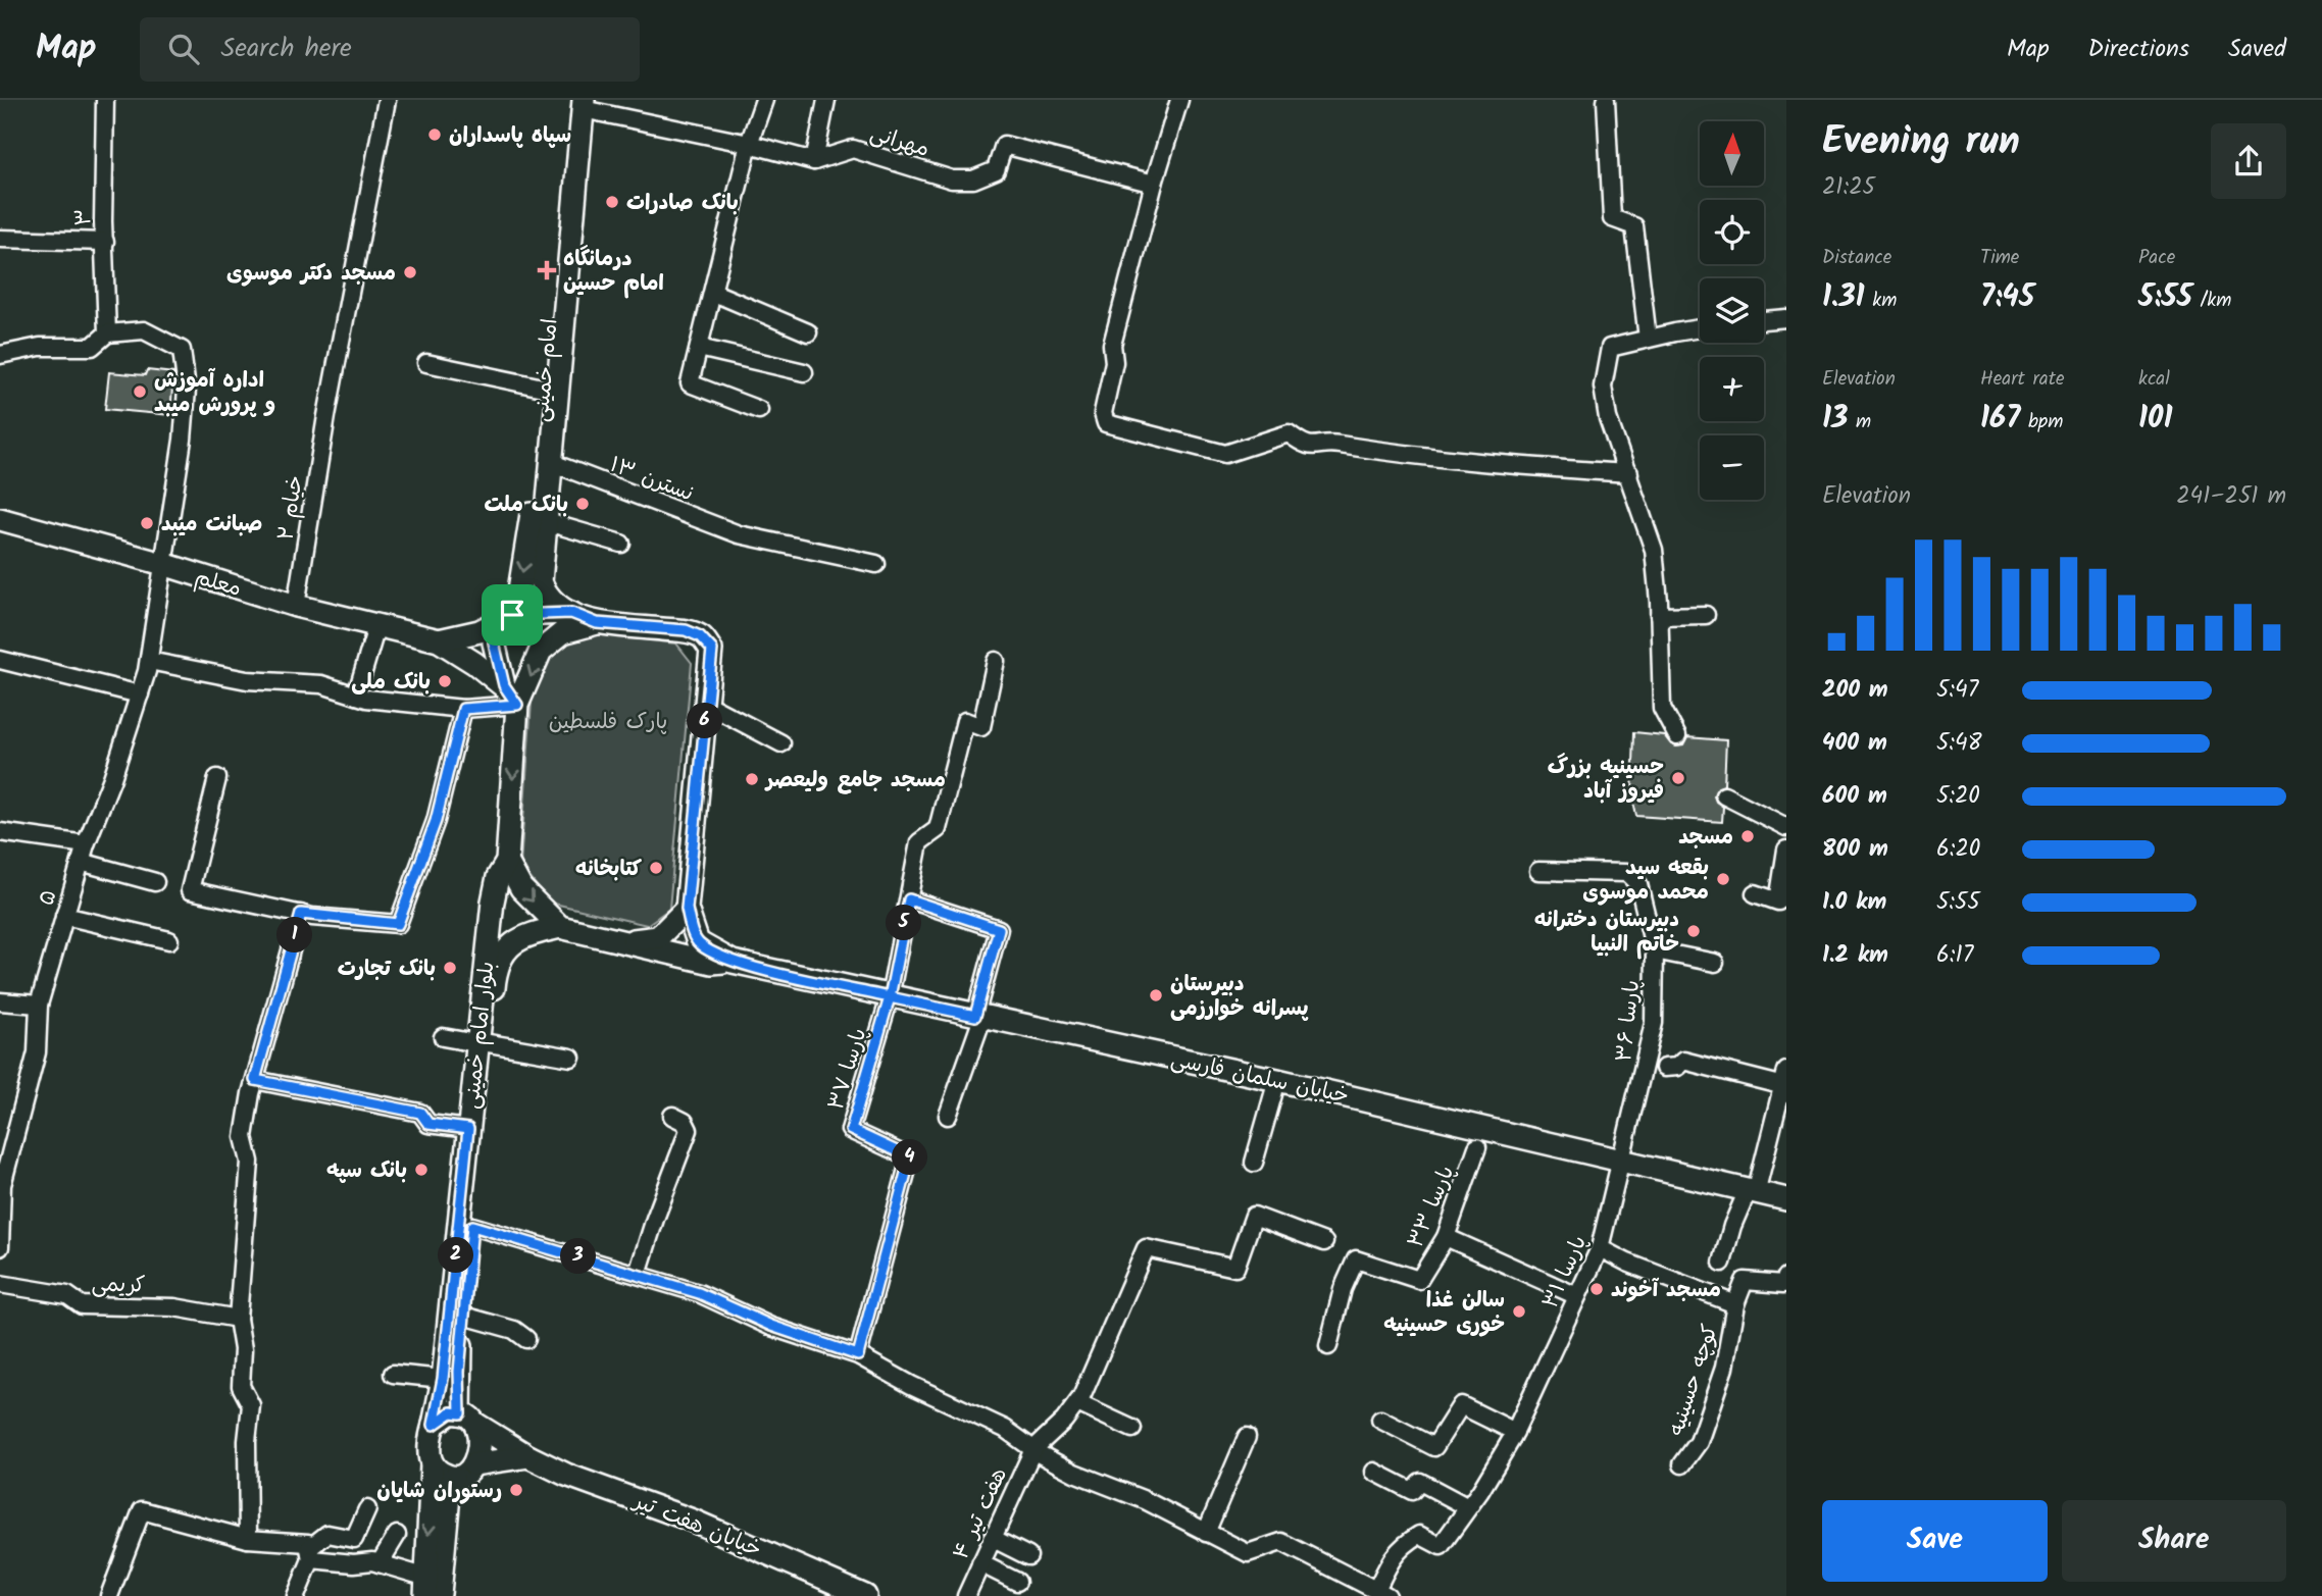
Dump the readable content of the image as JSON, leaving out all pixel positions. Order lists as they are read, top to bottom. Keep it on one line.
{"streets":{"main road":["امام خمینی","معلم","بلوار امام خمینی","خیابان سلمان فارسی","خیابان هفت تیر"],"street":["مهرانی","۳","نسترن ۱۳","خیام ۲","۵","پارسا ۳۶","پارسا ۳۷","پارسا ۳۳","پارسا ۳۱","کریمی","کوچه حسینیه","هفت تیر ۴"]},"crossings":[["۳","۵"],["امام خمینی","نسترن ۱۳"],["خیام ۲","معلم"],["معلم","۵"],["پارسا ۳۶","خیابان سلمان فارسی"],["پارسا ۳۶","پارسا ۳۱"],["بلوار امام خمینی","خیابان هفت تیر"],["پارسا ۳۷","خیابان سلمان فارسی"],["خیابان سلمان فارسی","پارسا ۳۱"]],"parks":["پارک فلسطین"],"places":{"other":["سپاه پاسداران","بانک صادرات","مسجد دکتر موسوی","اداره آموزش و پرورش میبد","بانک ملت","صبانت میبد","بانک ملی","حسینیه بزرگ فیروز آباد","مسجد جامع ولیعصر","مسجد","کتابخانه","بقعه سید محمد موسوی","دبیرستان دخترانه خاتم النبیا","بانک تجارت","دبیرستان پسرانه خوارزمی","بانک سپه","مسجد آخوند","سالن غذا خوری حسینیه","رستوران شایان"],"health":["درمانگاه امام حسین"]},"north":"top","page":{"header":"Map","search":"Search here","nav":["Map","Directions","Saved"],"heading":["Evening run","21:25"],"map_buttons":["+","−"],"stats":[["Distance","1.31 km"],["Time","7:45"],["Pace","5:55 /km"],["Elevation","13 m"],["Heart rate","167 bpm"],["kcal","101"]],"chart":["Elevation","241–251 m"],"list":[{"name":"200 m","note":"5:47"},{"name":"400 m","note":"5:48"},{"name":"600 m","note":"5:20"},{"name":"800 m","note":"6:20"},{"name":"1.0 km","note":"5:55"},{"name":"1.2 km","note":"6:17"}],"pins":["6","5","1","4","2","3"],"buttons":["Save","Share"]}}
